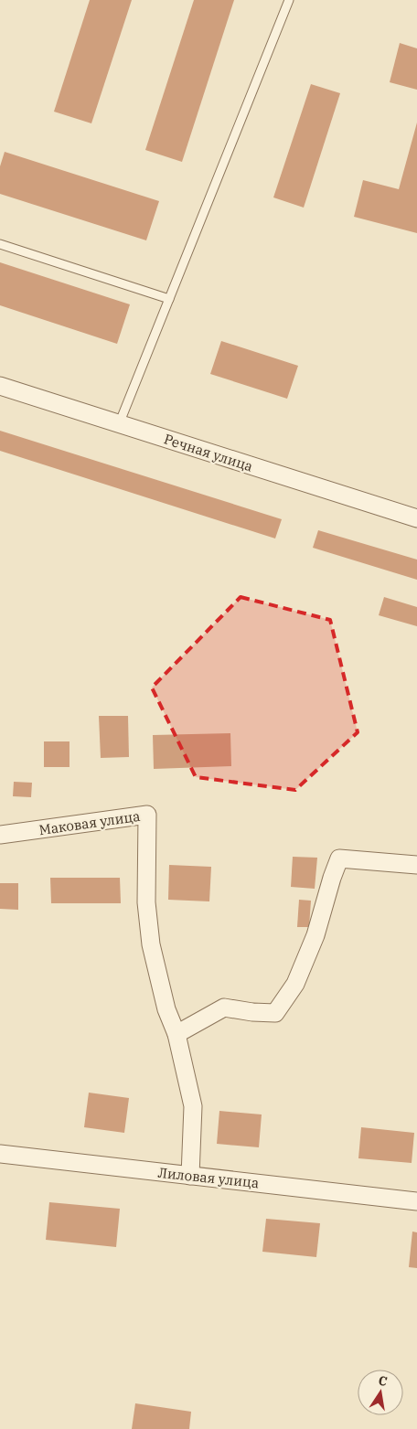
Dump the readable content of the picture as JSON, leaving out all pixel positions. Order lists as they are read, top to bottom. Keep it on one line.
{"streets":{"street":["Речная улица","Маковая улица","Лиловая улица"]},"crossings":[["Маковая улица","Лиловая улица"]],"north":"top"}
